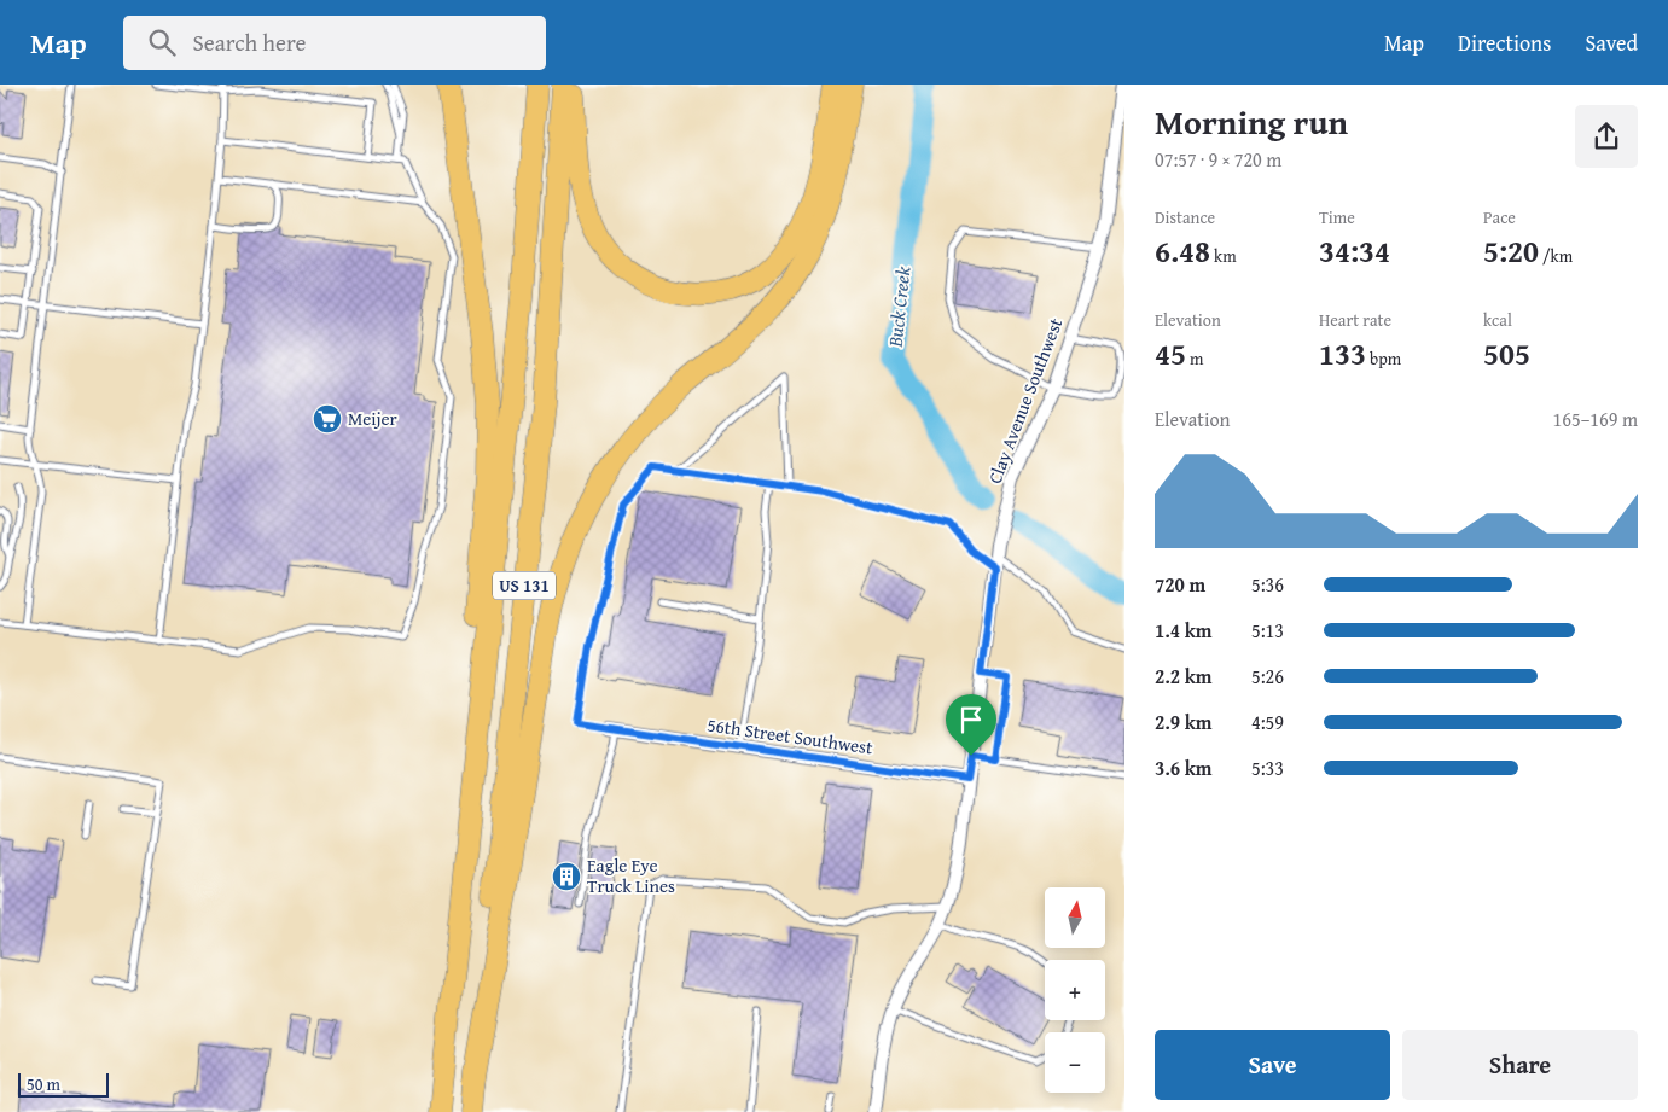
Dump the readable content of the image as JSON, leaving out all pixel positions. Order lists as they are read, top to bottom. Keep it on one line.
{"streets":{"highway":["US 131"],"street":["Clay Avenue Southwest","56th Street Southwest"]},"crossings":[["Clay Avenue Southwest","56th Street Southwest"]],"water":["Buck Creek"],"places":{"supermarket":["Meijer"],"building":["Eagle Eye Truck Lines"]},"scale_bar":"50 m","north":"top","page":{"header":"Map","search":"Search here","nav":["Map","Directions","Saved"],"heading":["Morning run","07:57 · 9 × 720 m"],"stats":[["Distance","6.48 km"],["Time","34:34"],["Pace","5:20 /km"],["Elevation","45 m"],["Heart rate","133 bpm"],["kcal","505"]],"chart":["Elevation","165–169 m"],"list":[{"name":"720 m","note":"5:36"},{"name":"1.4 km","note":"5:13"},{"name":"2.2 km","note":"5:26"},{"name":"2.9 km","note":"4:59"},{"name":"3.6 km","note":"5:33"}],"map_buttons":["+","−"],"buttons":["Save","Share"],"scale":"50 m"}}
